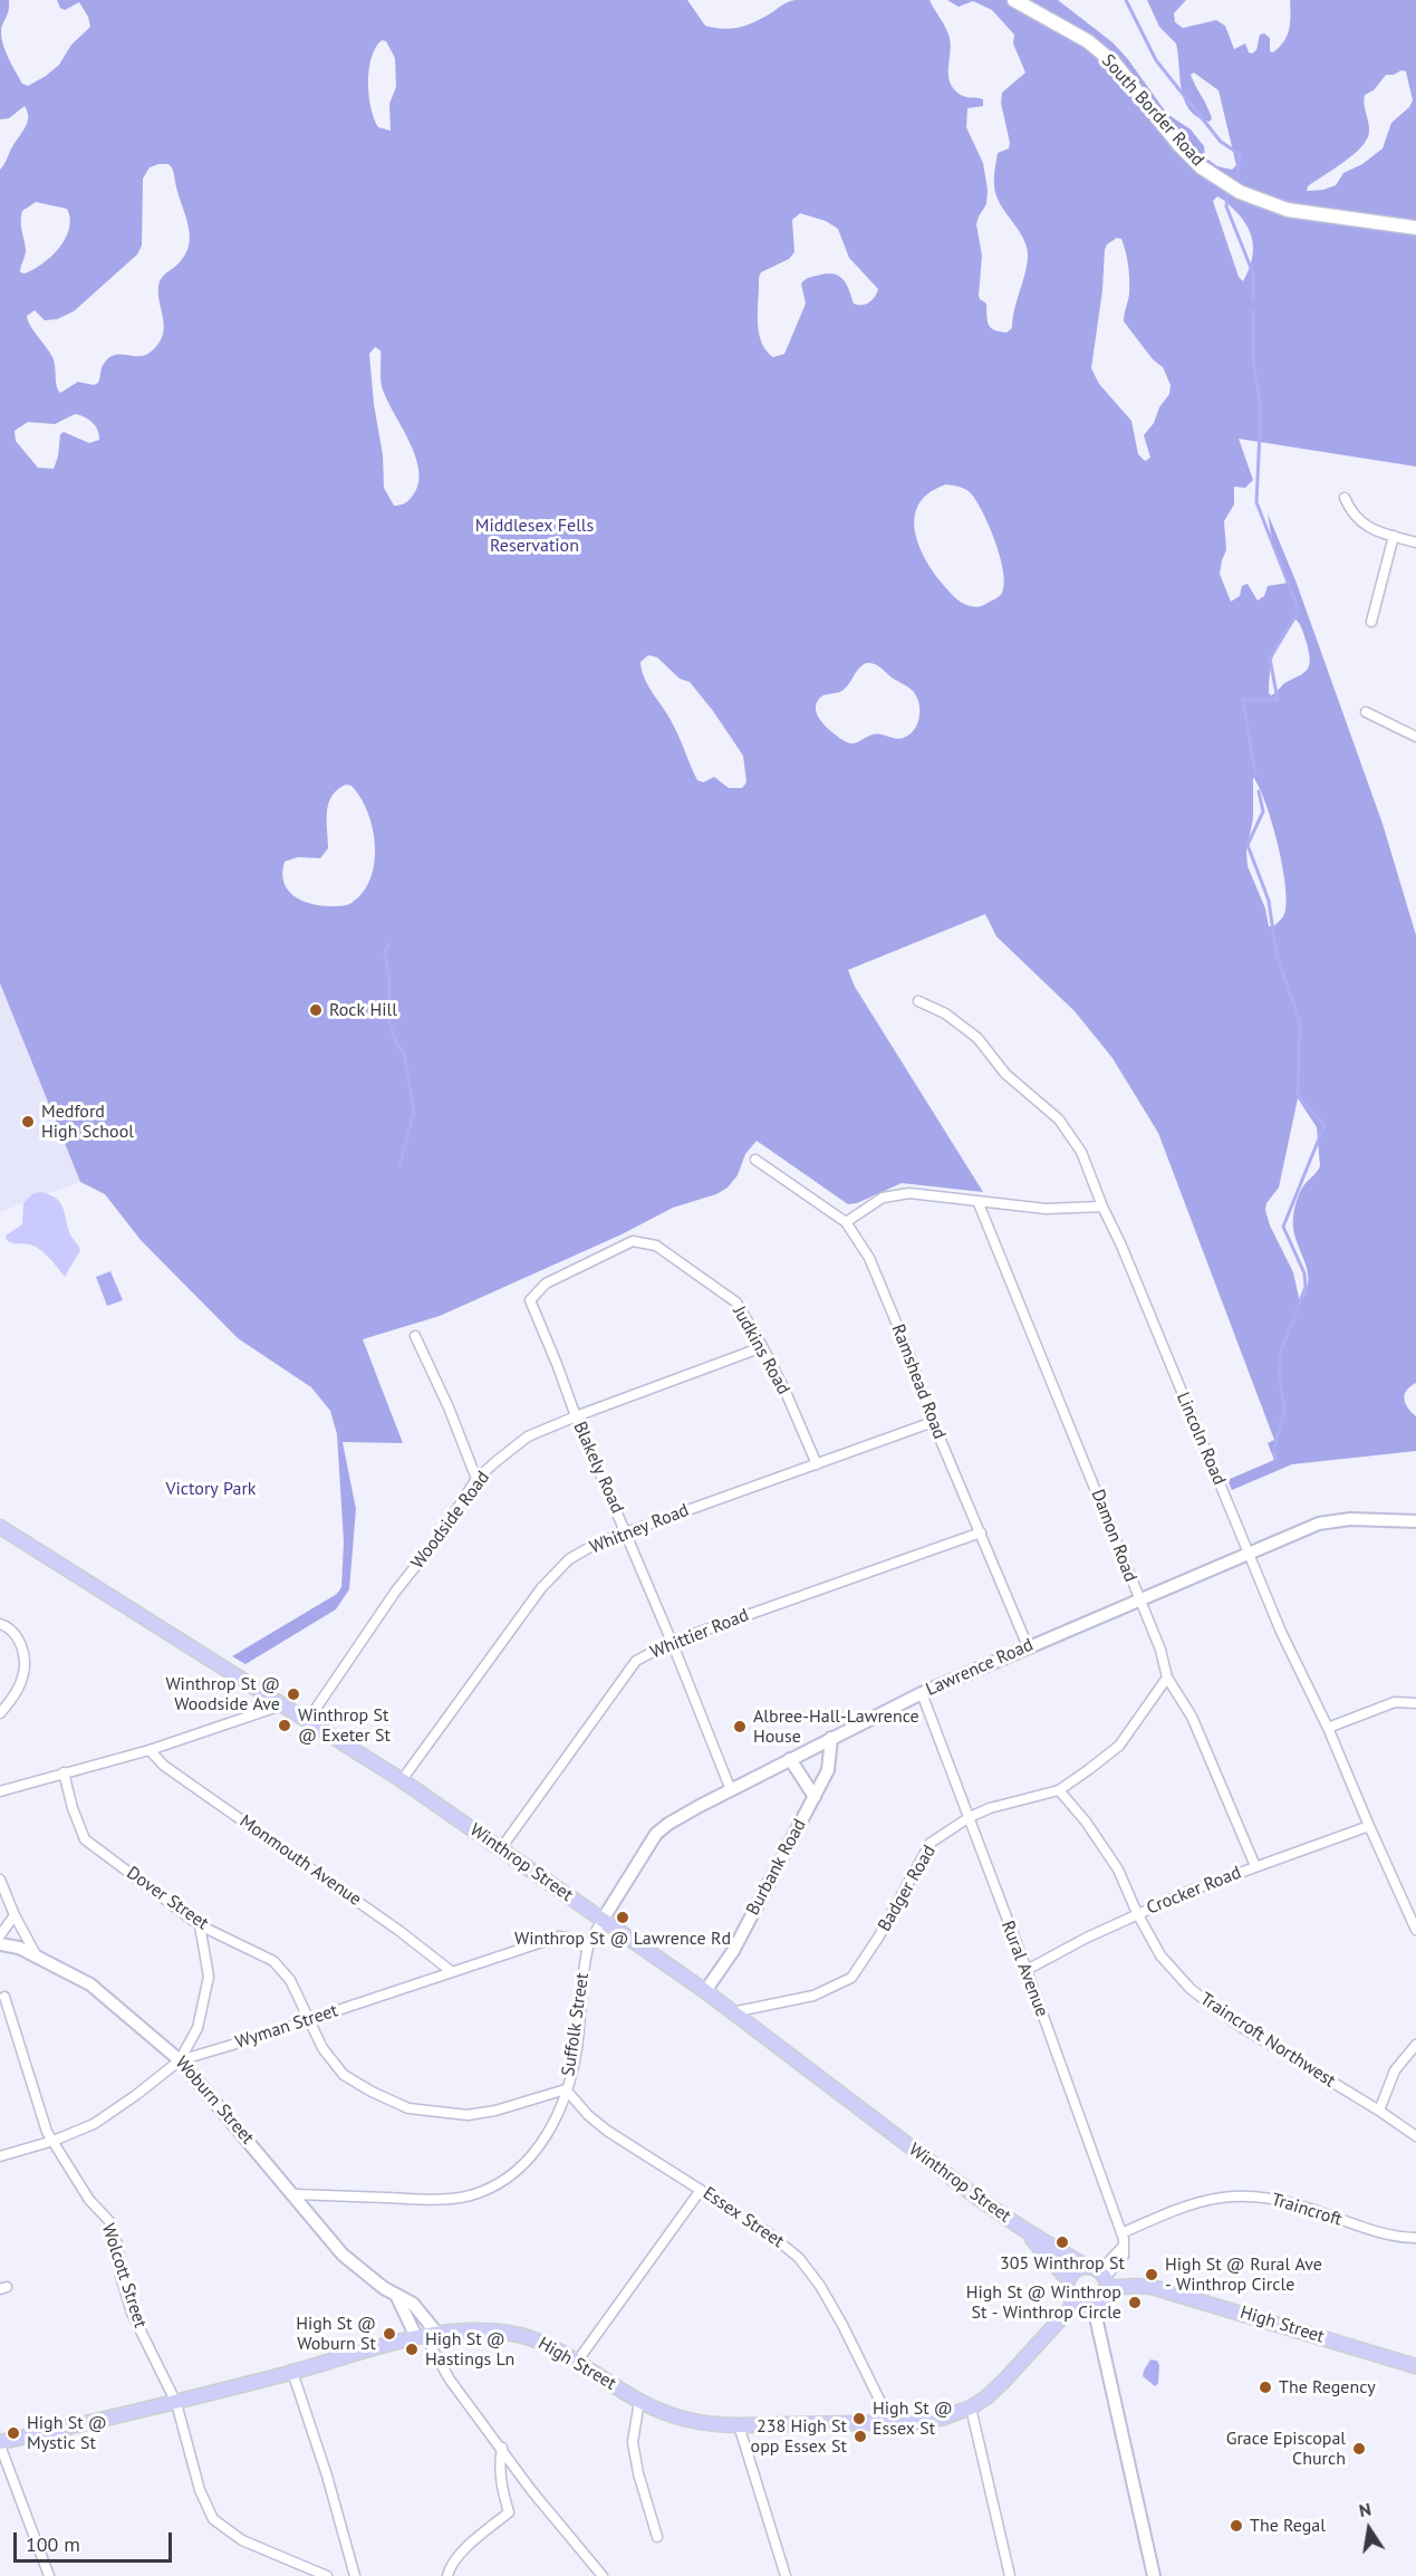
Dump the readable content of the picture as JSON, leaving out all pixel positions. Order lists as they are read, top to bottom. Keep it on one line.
{"streets":{"main road":["South Border Road","Winthrop Street","High Street"],"street":["Judkins Road","Ramshead Road","Lincoln Road","Blakely Road","Woodside Road","Whitney Road","Damon Road","Whittier Road","Lawrence Road","Monmouth Avenue","Burbank Road","Badger Road","Crocker Road","Dover Street","Rural Avenue","Suffolk Street","Wyman Street","Traincroft Northwest","Woburn Street","Traincroft","Essex Street","Wolcott Street"]},"crossings":[["Judkins Road","Blakely Road"],["Judkins Road","Woodside Road"],["Judkins Road","Whitney Road"],["Ramshead Road","Whitney Road"],["Ramshead Road","Whittier Road"],["Ramshead Road","Lawrence Road"],["Lincoln Road","Lawrence Road"],["Lincoln Road","Crocker Road"],["Blakely Road","Woodside Road"],["Blakely Road","Whitney Road"],["Blakely Road","Whittier Road"],["Blakely Road","Lawrence Road"],["Woodside Road","Winthrop Street"],["Whitney Road","Winthrop Street"],["Damon Road","Lawrence Road"],["Damon Road","Badger Road"],["Damon Road","Crocker Road"],["Whittier Road","Winthrop Street"],["Lawrence Road","Winthrop Street"],["Lawrence Road","Burbank Road"],["Lawrence Road","Rural Avenue"],["Lawrence Road","Suffolk Street"],["Monmouth Avenue","Wyman Street"],["Winthrop Street","Burbank Road"],["Winthrop Street","Badger Road"],["Winthrop Street","Suffolk Street"],["Winthrop Street","High Street"],["Badger Road","Rural Avenue"],["Badger Road","Traincroft Northwest"],["Crocker Road","Rural Avenue"],["Crocker Road","Traincroft Northwest"],["Dover Street","Suffolk Street"],["Dover Street","Wyman Street"],["Dover Street","Essex Street"],["Rural Avenue","Traincroft"],["Suffolk Street","Wyman Street"],["Suffolk Street","Woburn Street"],["Suffolk Street","Essex Street"],["Wyman Street","Woburn Street"],["Wyman Street","Wolcott Street"],["Woburn Street","High Street"],["Essex Street","High Street"],["Wolcott Street","High Street"]],"parks":["Middlesex Fells Reservation","Victory Park"],"places":["Rock Hill","Medford High School","Winthrop St @ Woodside Ave","Winthrop St @ Exeter St","Albree-Hall-Lawrence House","Winthrop St @ Lawrence Rd","305 Winthrop St","High St @ Rural Ave - Winthrop Circle","High St @ Winthrop St - Winthrop Circle","High St @ Woburn St","High St @ Hastings Ln","The Regency","High St @ Essex St","High St @ Mystic St","238 High St opp Essex St","Grace Episcopal Church","The Regal"],"scale_bar":"100 m","north":"top"}
